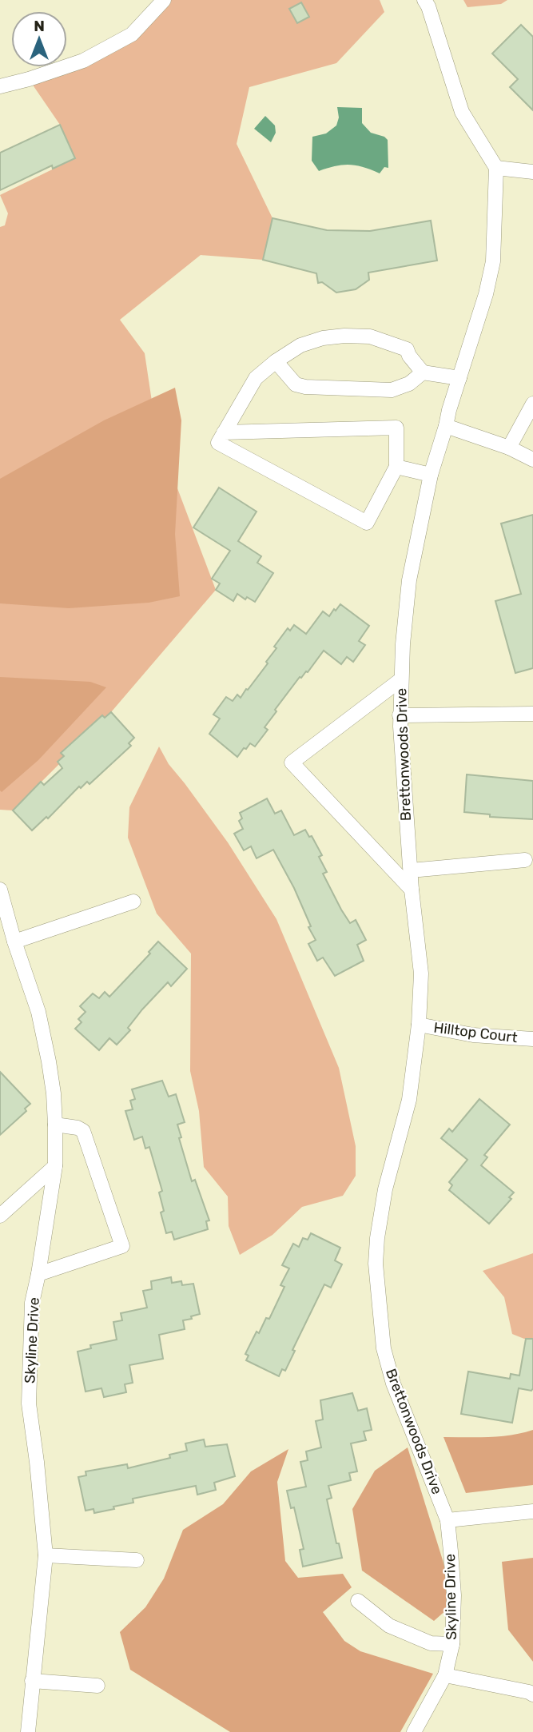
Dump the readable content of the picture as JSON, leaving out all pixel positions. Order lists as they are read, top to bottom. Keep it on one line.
{"streets":{"street":["Brettonwoods Drive","Hilltop Court","Skyline Drive"]},"crossings":[["Brettonwoods Drive","Hilltop Court"],["Brettonwoods Drive","Skyline Drive"]],"north":"top"}
